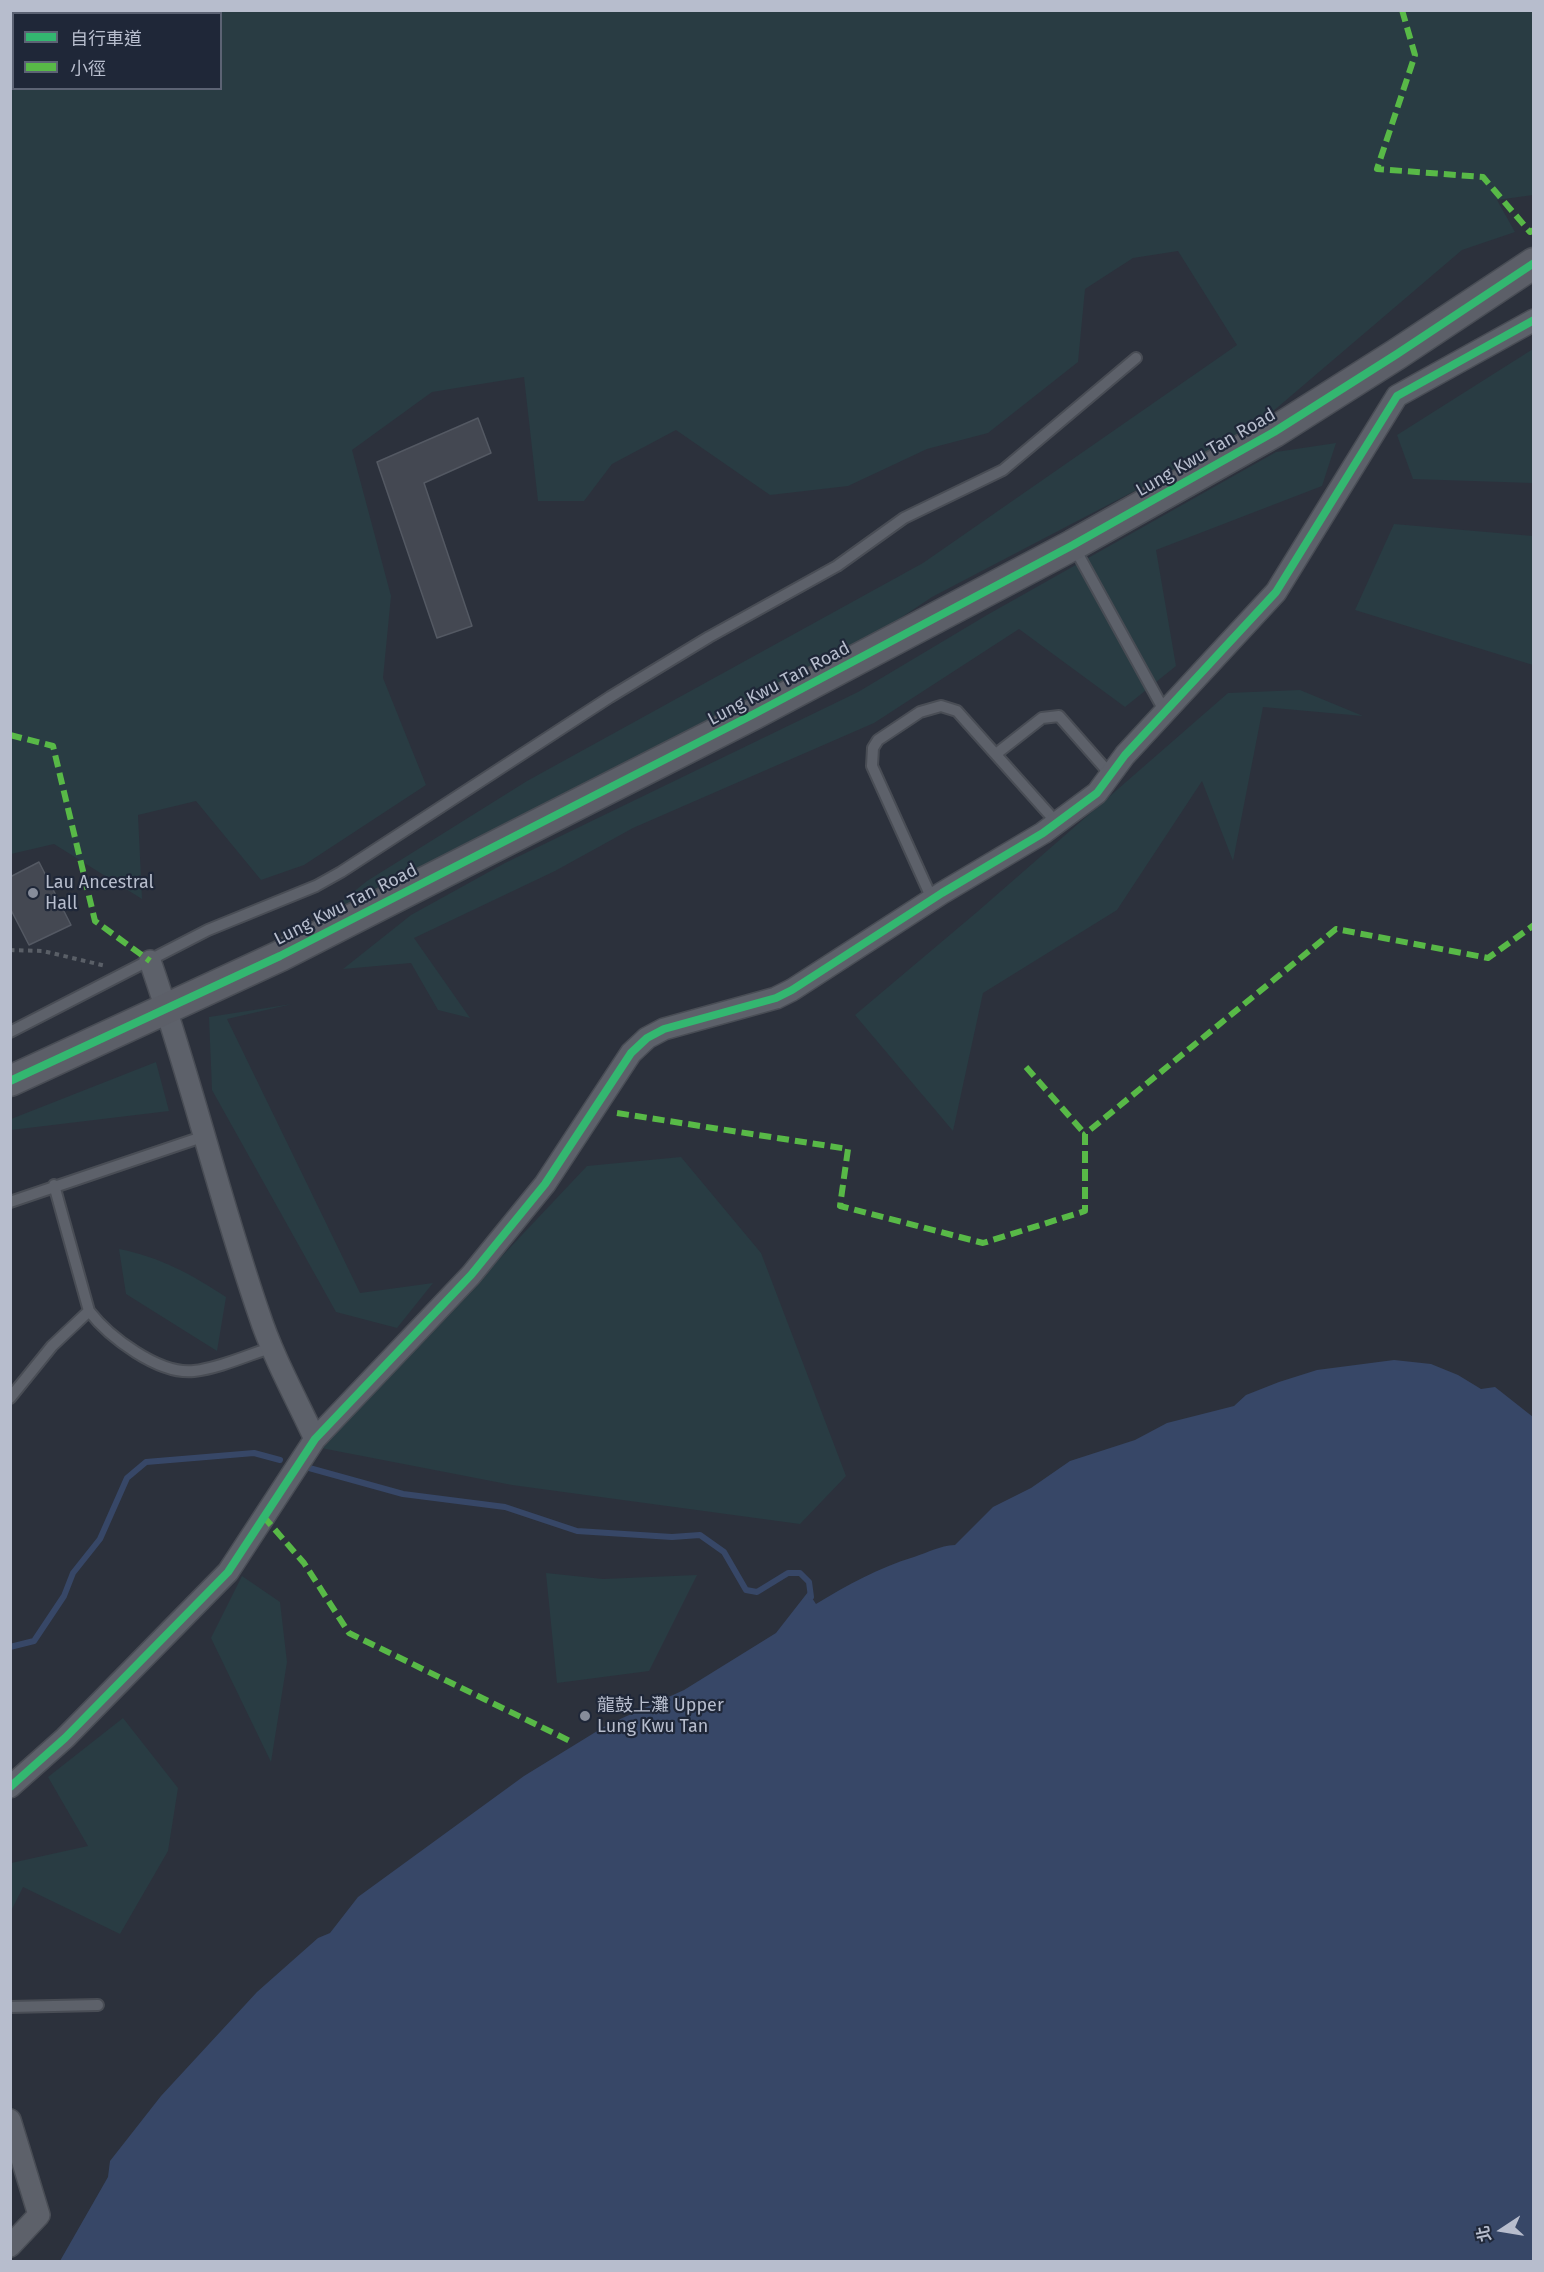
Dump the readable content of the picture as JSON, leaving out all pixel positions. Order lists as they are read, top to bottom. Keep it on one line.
{"streets":{"street":["Lung Kwu Tan Road"]},"places":["Lau Ancestral Hall","龍鼓上灘 Upper Lung Kwu Tan"],"legend":["自行車道","小徑"],"north":"left"}
